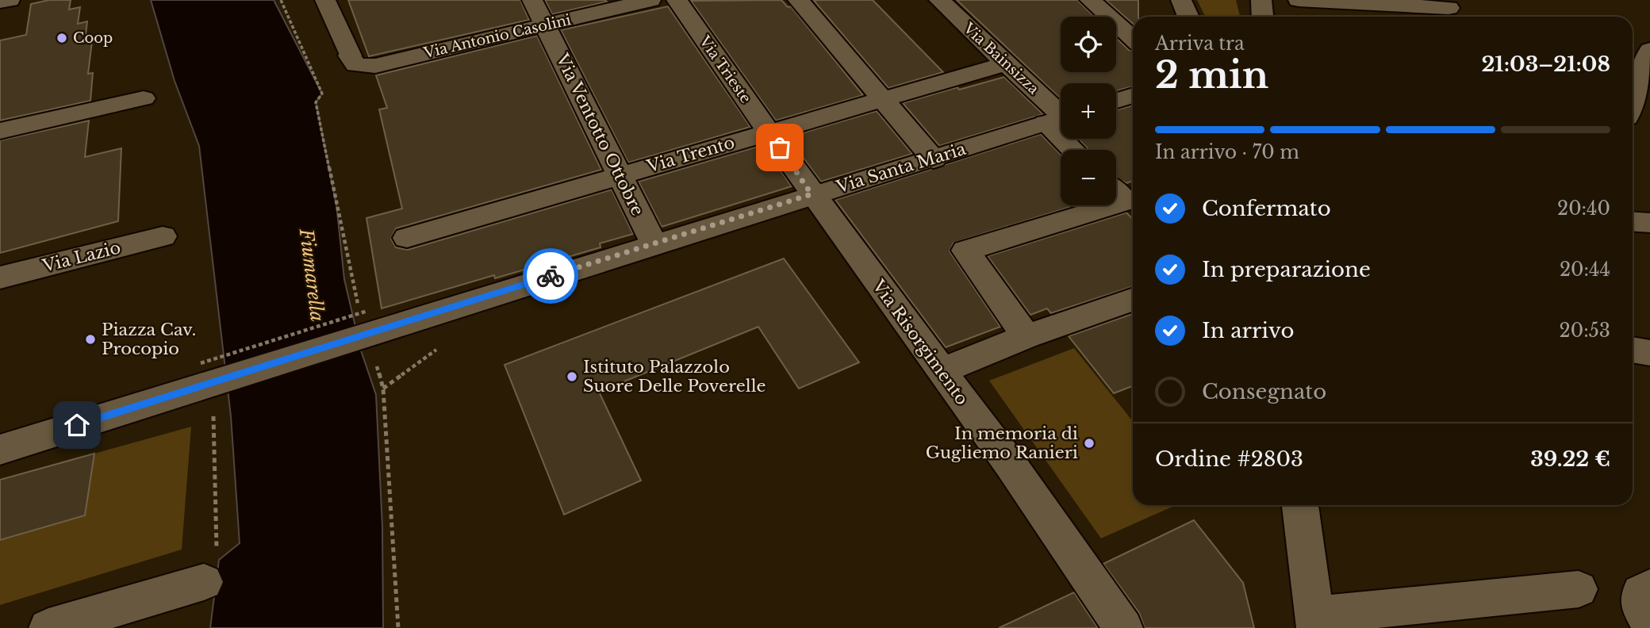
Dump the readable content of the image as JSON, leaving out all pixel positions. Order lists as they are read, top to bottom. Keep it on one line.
{"streets":{"street":["Via Antonio Casolini","Via Bainsizza","Via Trieste","Via Ventotto Ottobre","Via Trento","Via Santa Maria","Via Lazio","Via Risorgimento"]},"crossings":[["Via Antonio Casolini","Via Ventotto Ottobre"],["Via Bainsizza","Via Trento"],["Via Bainsizza","Via Santa Maria"],["Via Trieste","Via Trento"],["Via Trieste","Via Santa Maria"],["Via Trieste","Via Risorgimento"],["Via Ventotto Ottobre","Via Trento"],["Via Ventotto Ottobre","Via Santa Maria"],["Via Santa Maria","Via Risorgimento"]],"water":["Fiumarella"],"places":["Coop","Piazza Cav. Procopio","Istituto Palazzolo Suore Delle Poverelle","In memoria di Gugliemo Ranieri"],"page":{"map_buttons":["+","−"],"heading":["2 min","Arriva tra","21:03–21:08"],"panel":["Ordine #2803","39.22 €"],"bar":"In arrivo · 70 m","list":[["Confermato","20:40"],["In preparazione","20:44"],["In arrivo","20:53"],"Consegnato"]}}
